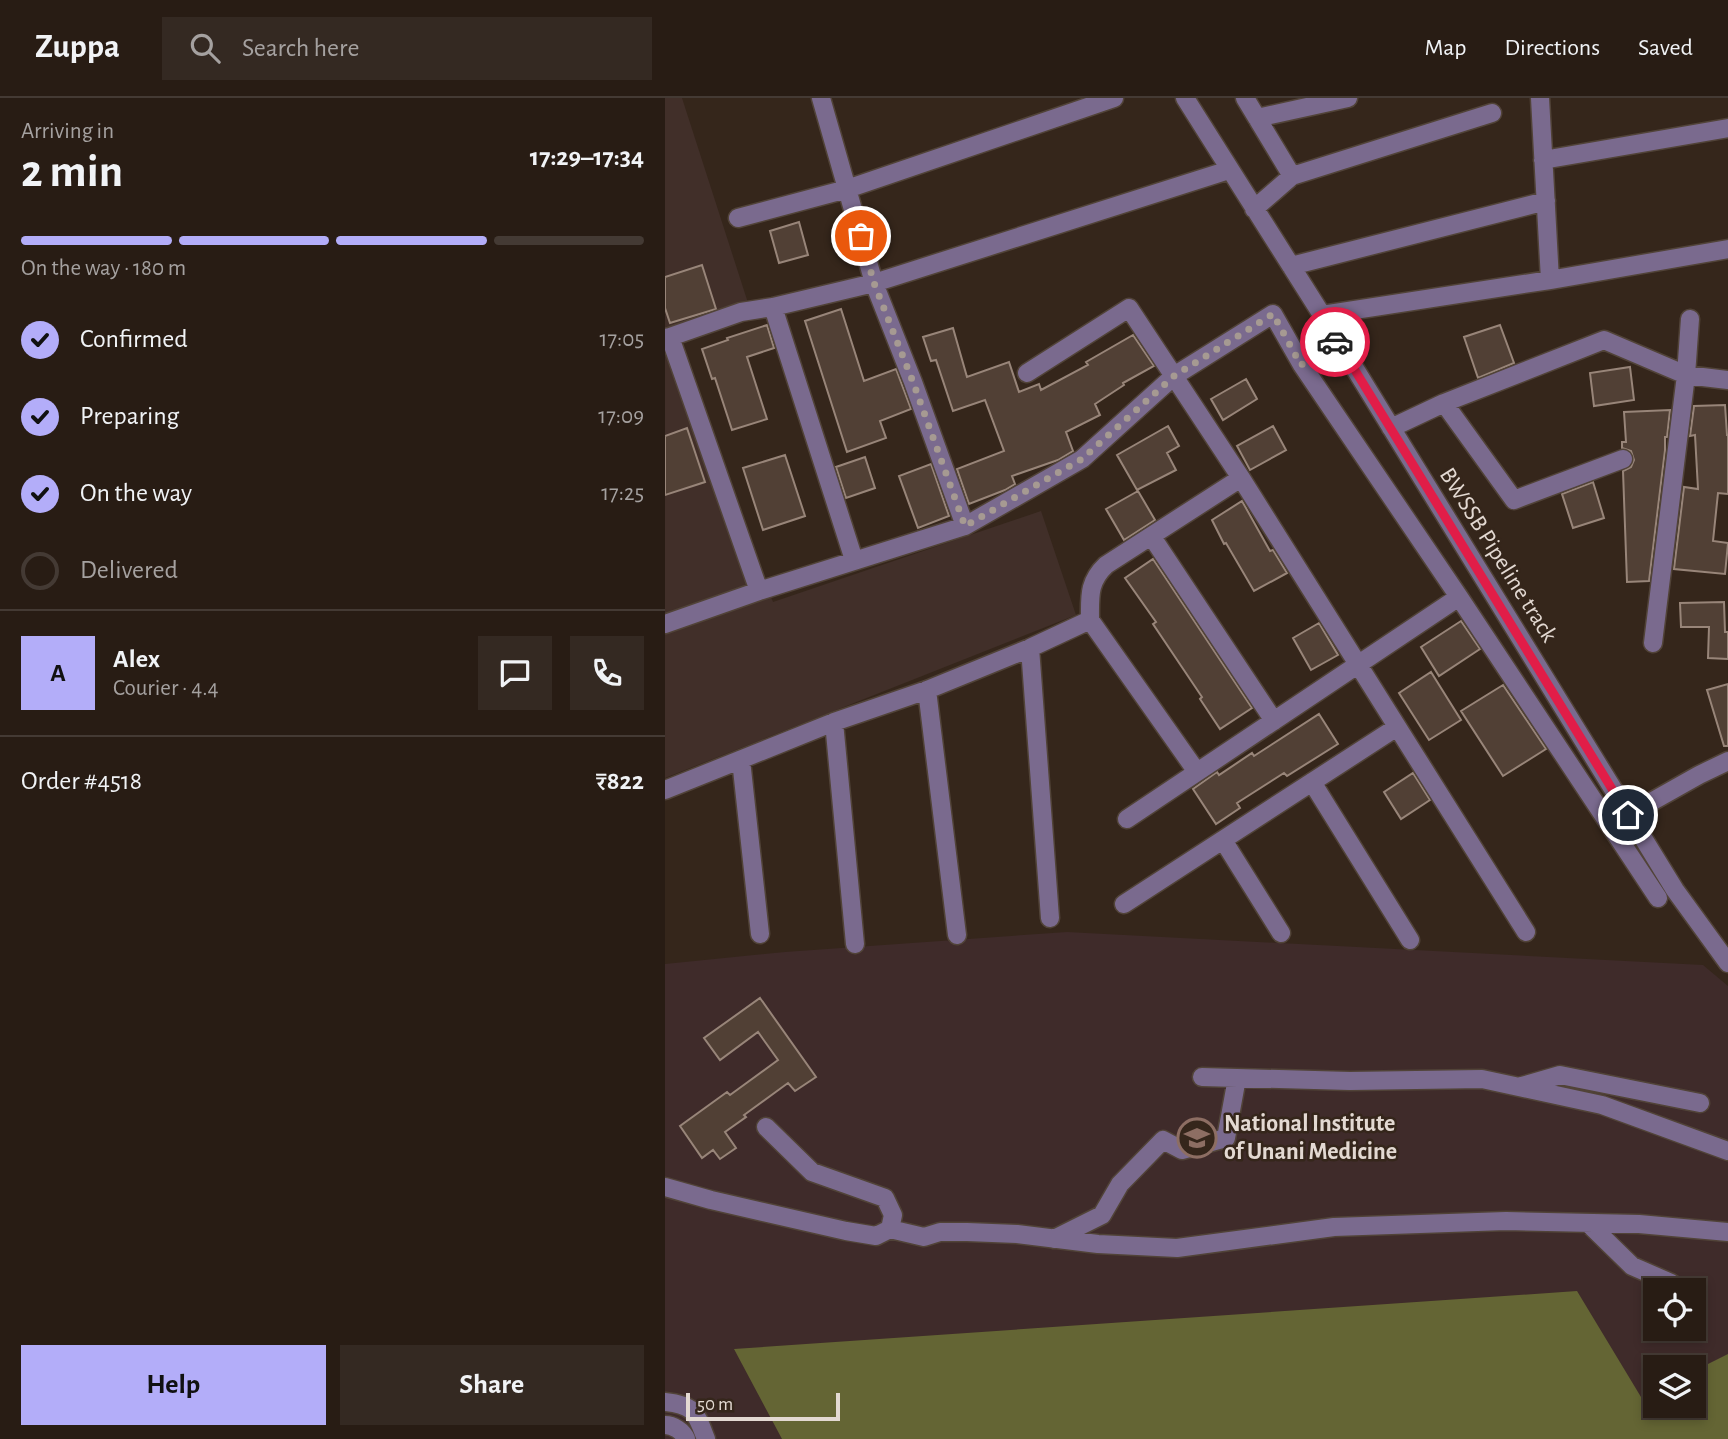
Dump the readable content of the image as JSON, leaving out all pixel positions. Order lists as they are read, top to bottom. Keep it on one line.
{"streets":{"street":["BWSSB Pipeline track"]},"places":{"school or university":["National Institute of Unani Medicine"]},"scale_bar":"50 m","page":{"header":"Zuppa","search":"Search here","nav":["Map","Directions","Saved"],"heading":["2 min","Arriving in","17:29–17:34"],"panel":["Alex","Courier · 4.4","Order #4518","₹822"],"bar":"On the way · 180 m","list":[["Confirmed","17:05"],["Preparing","17:09"],["On the way","17:25"],"Delivered"],"round":"A","buttons":["Help","Share"],"scale":"50 m"}}
